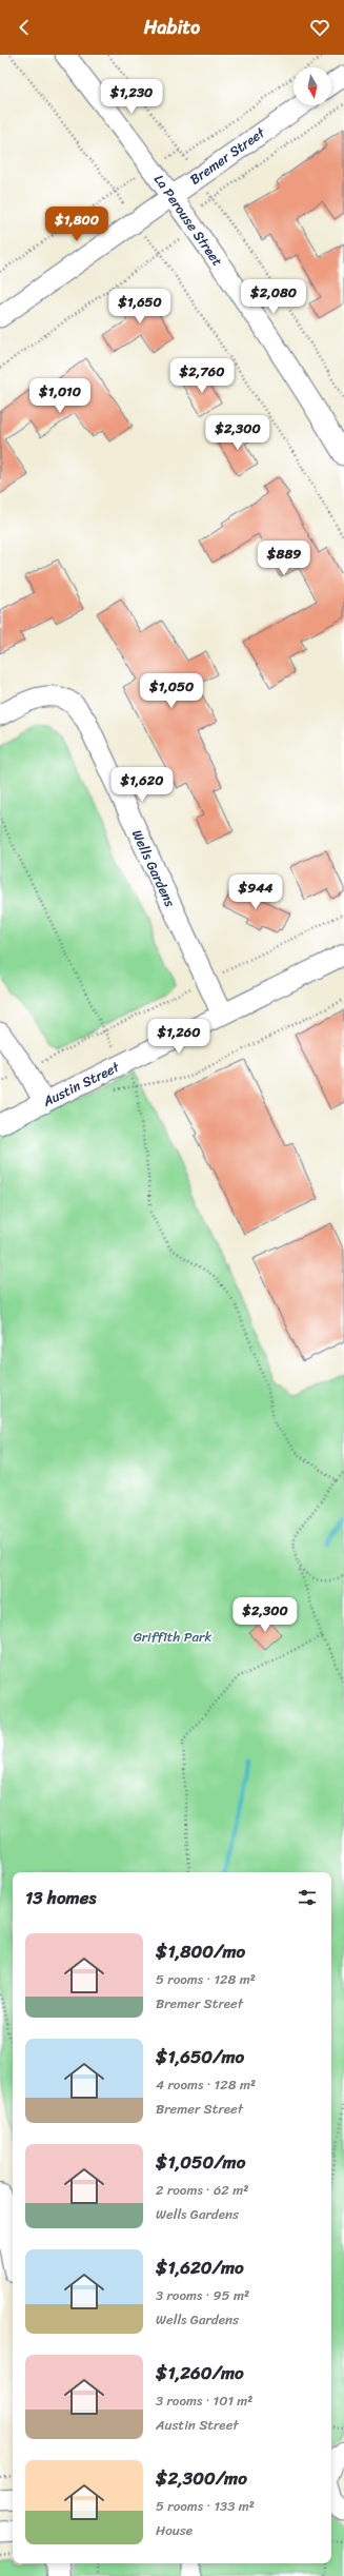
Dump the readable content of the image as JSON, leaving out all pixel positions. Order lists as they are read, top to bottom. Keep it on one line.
{"streets":{"street":["Bremer Street","La Perouse Street","Wells Gardens","Austin Street"]},"crossings":[["Bremer Street","La Perouse Street"],["Wells Gardens","Austin Street"]],"parks":["Griffith Park"],"north":"bottom","page":{"header":"Habito","price":["$1,230","$1,800","$2,080","$1,650","$2,760","$1,010","$2,300","$889","$1,050","$1,620","$944","$1,260","$2,300"],"heading":"13 homes","list":[{"name":"$1,800/mo","note":"5 rooms · 128 m² · Bremer Street"},{"name":"$1,650/mo","note":"4 rooms · 128 m² · Bremer Street"},{"name":"$1,050/mo","note":"2 rooms · 62 m² · Wells Gardens"},{"name":"$1,620/mo","note":"3 rooms · 95 m² · Wells Gardens"},{"name":"$1,260/mo","note":"3 rooms · 101 m² · Austin Street"},{"name":"$2,300/mo","note":"5 rooms · 133 m² · House"}]}}
